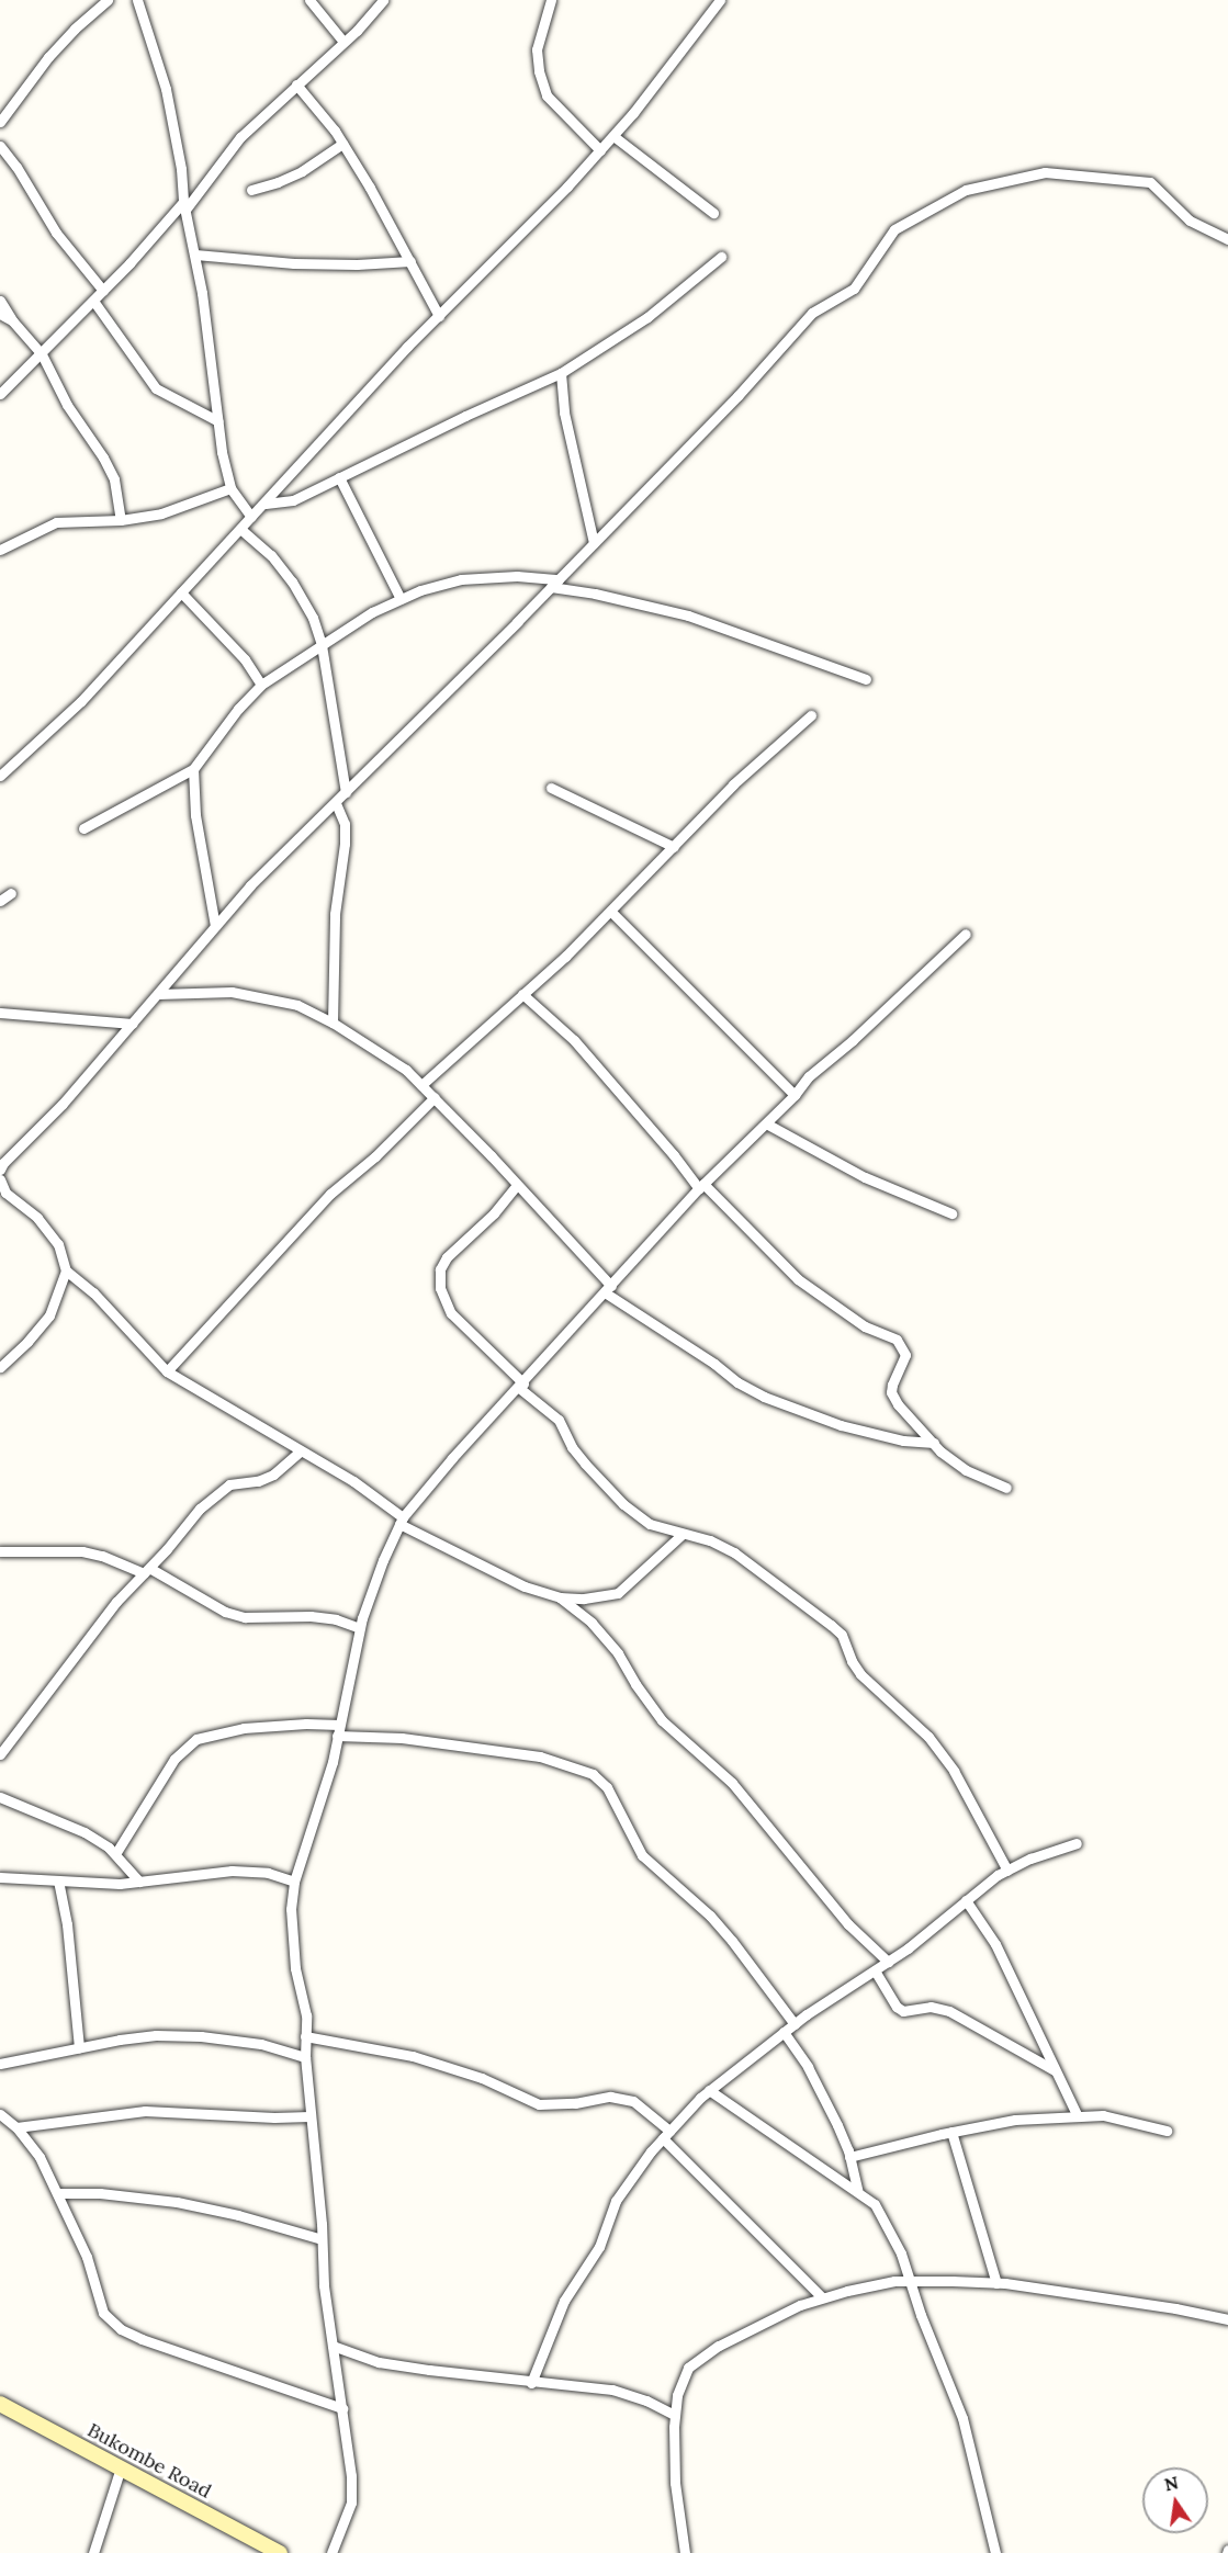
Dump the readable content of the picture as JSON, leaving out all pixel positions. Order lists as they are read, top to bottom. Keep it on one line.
{"streets":{"main road":["Bukombe Road"]},"north":"top"}
